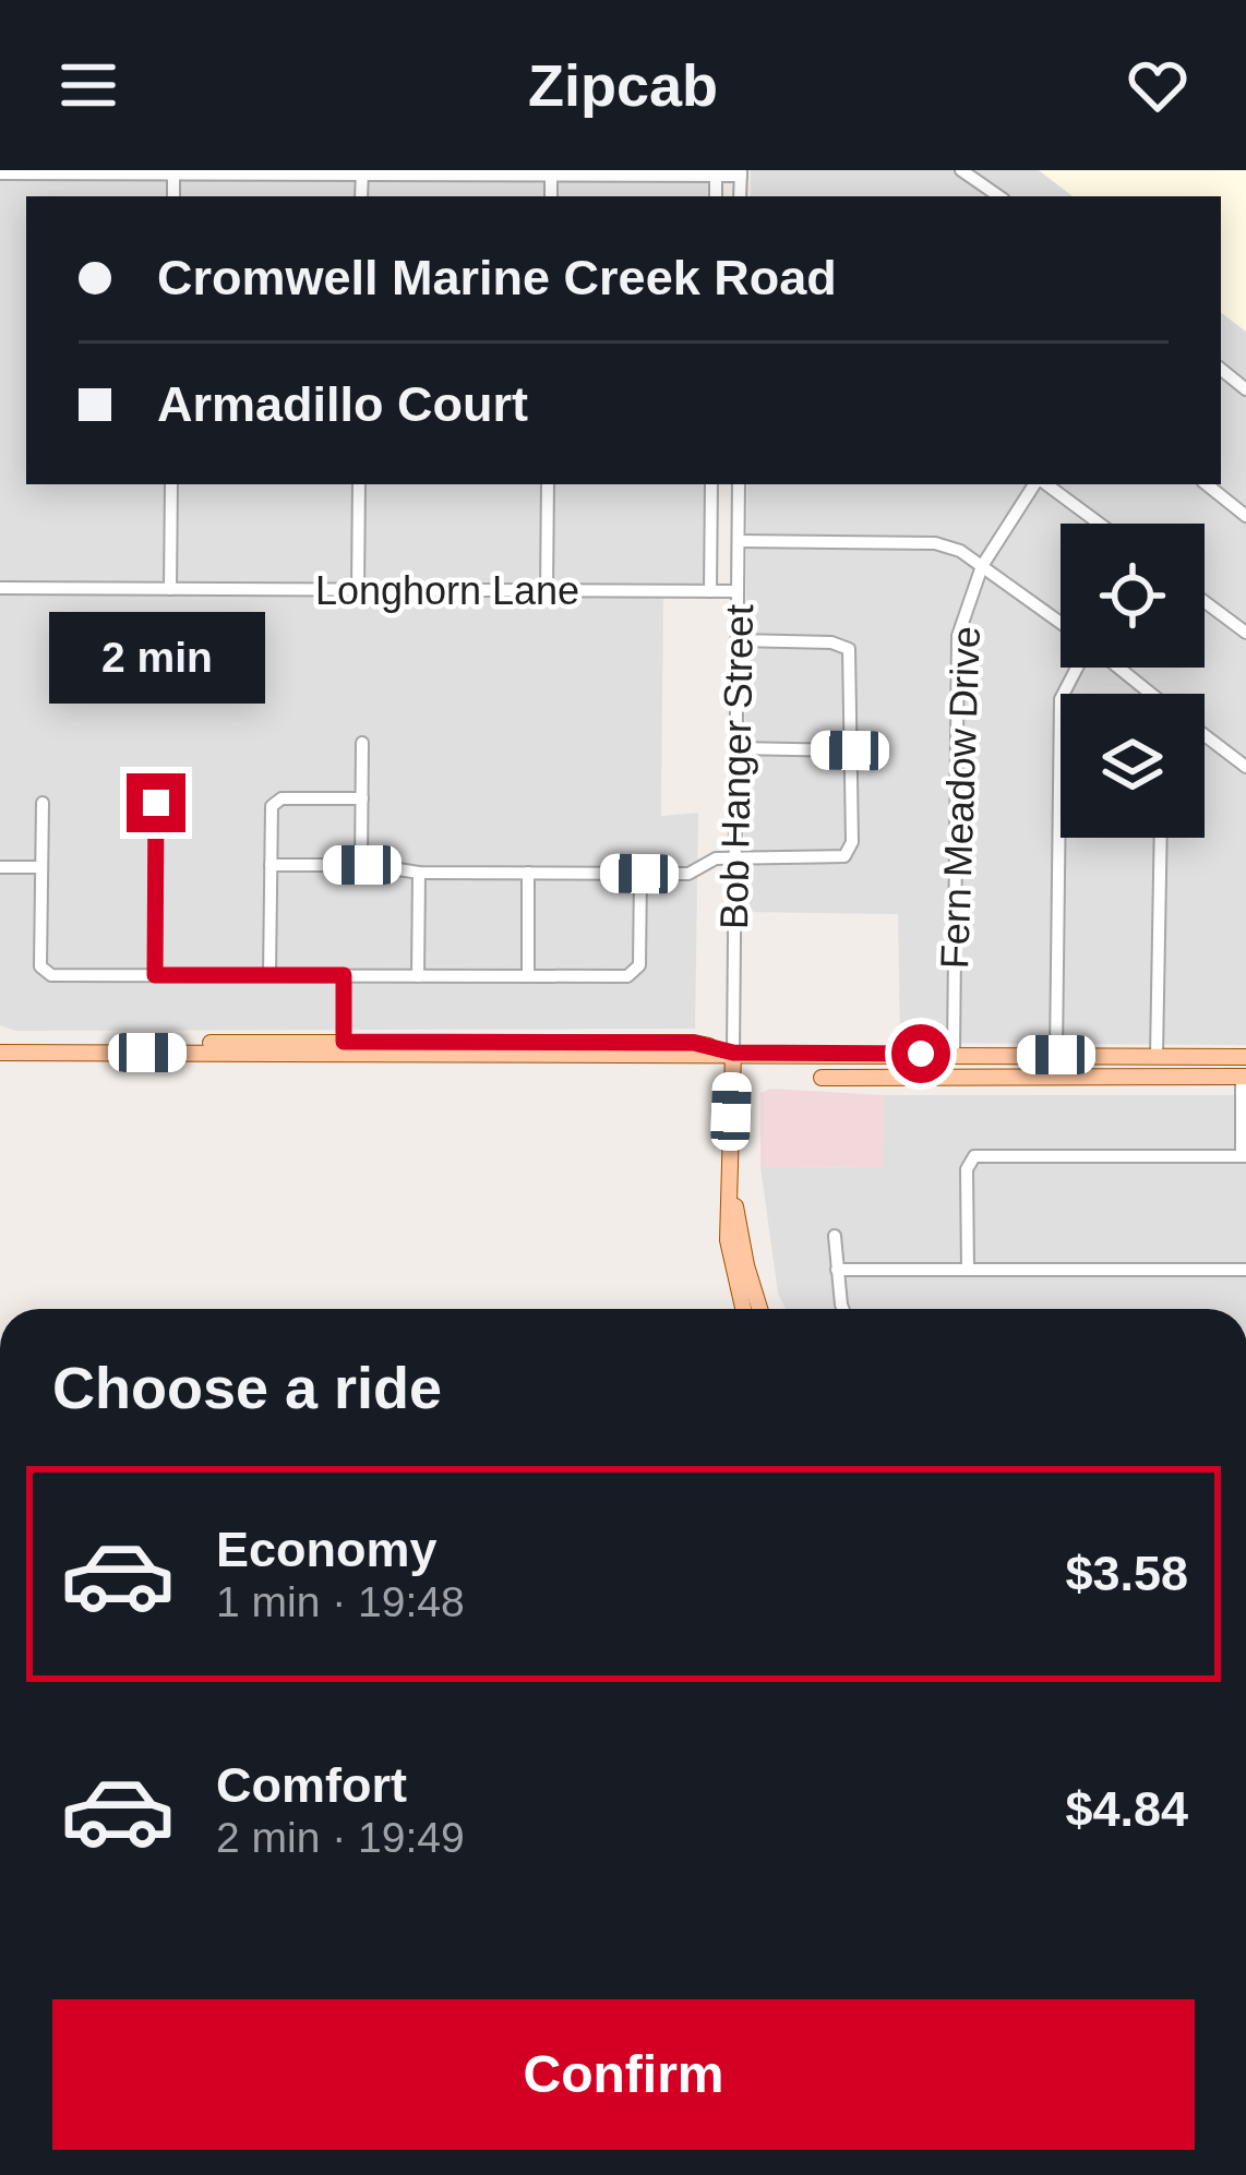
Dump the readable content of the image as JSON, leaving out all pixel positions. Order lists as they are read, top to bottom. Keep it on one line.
{"streets":{"street":["Longhorn Lane","Bob Hanger Street","Fern Meadow Drive"]},"crossings":[["Longhorn Lane","Bob Hanger Street"]],"page":{"header":"Zipcab","banner":["Cromwell Marine Creek Road","Armadillo Court"],"bubble":"2 min","heading":"Choose a ride","list":[{"name":"Economy","note":"1 min · 19:48","value":"$3.58"},{"name":"Comfort","note":"2 min · 19:49","value":"$4.84"}],"buttons":"Confirm"}}
